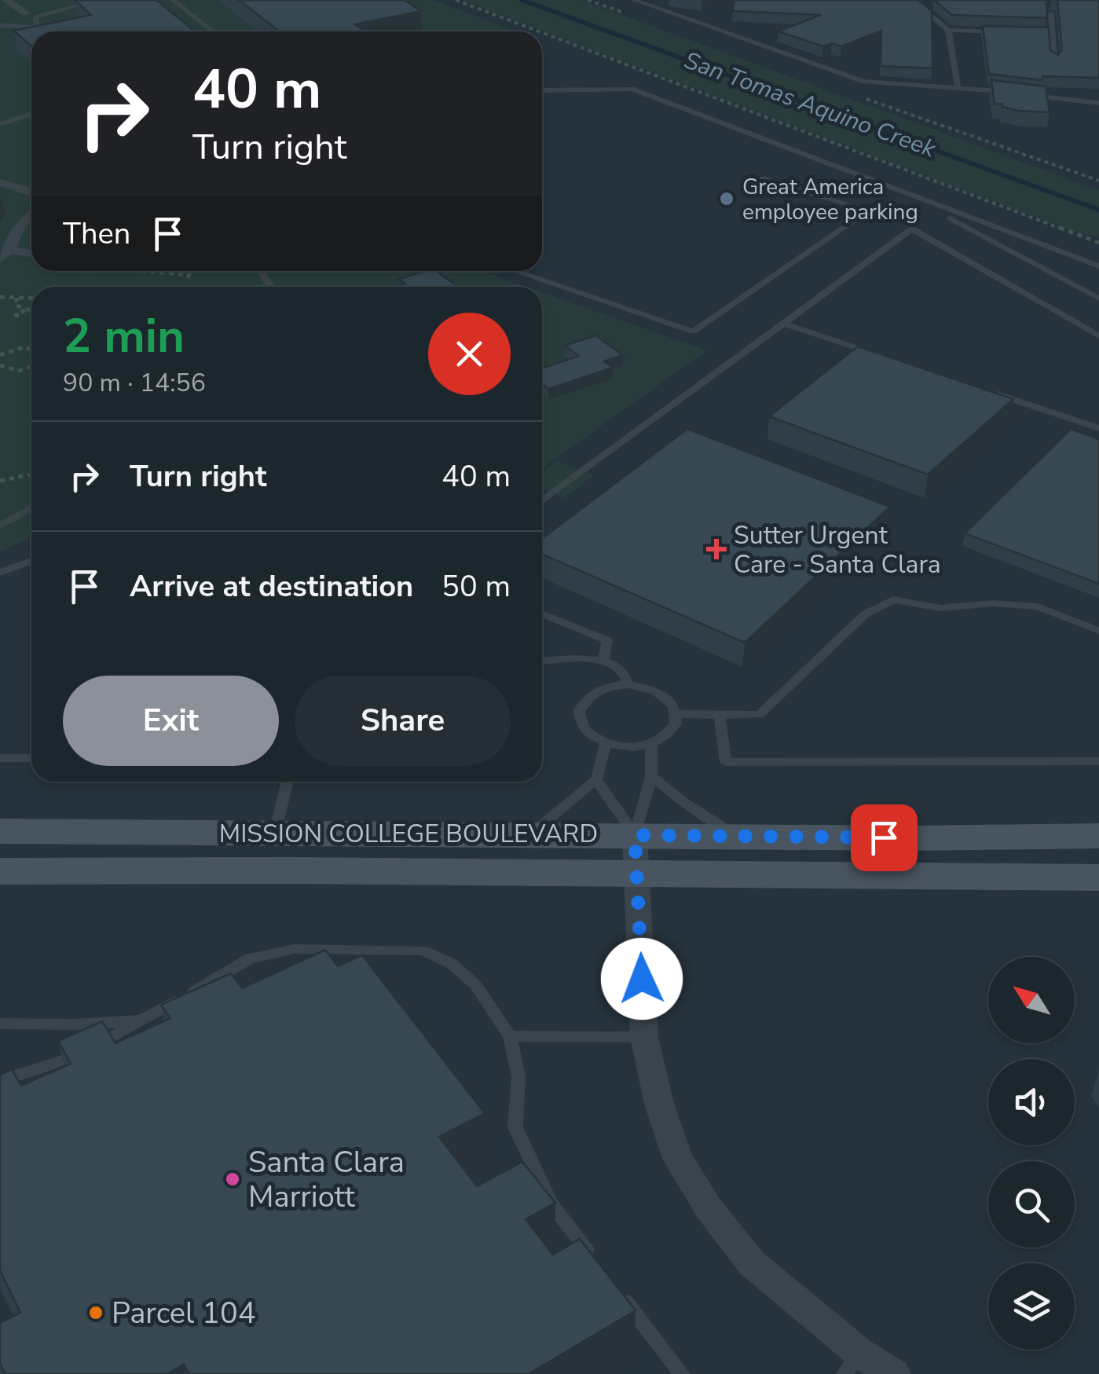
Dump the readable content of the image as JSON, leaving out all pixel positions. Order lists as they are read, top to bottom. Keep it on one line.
{"streets":{"main road":["MISSION COLLEGE BOULEVARD"]},"water":["San Tomas Aquino Creek"],"places":{"other":["Great America employee parking","Santa Clara Marriott","Parcel 104"],"health":["Sutter Urgent Care - Santa Clara"]},"north":"top left","page":{"turn":["40 m","Turn right"],"then":"Then","heading":["2 min","90 m · 14:56"],"list":[{"name":"Turn right","value":"40 m"},{"name":"Arrive at destination","value":"50 m"}],"buttons":["Exit","Share"]}}
